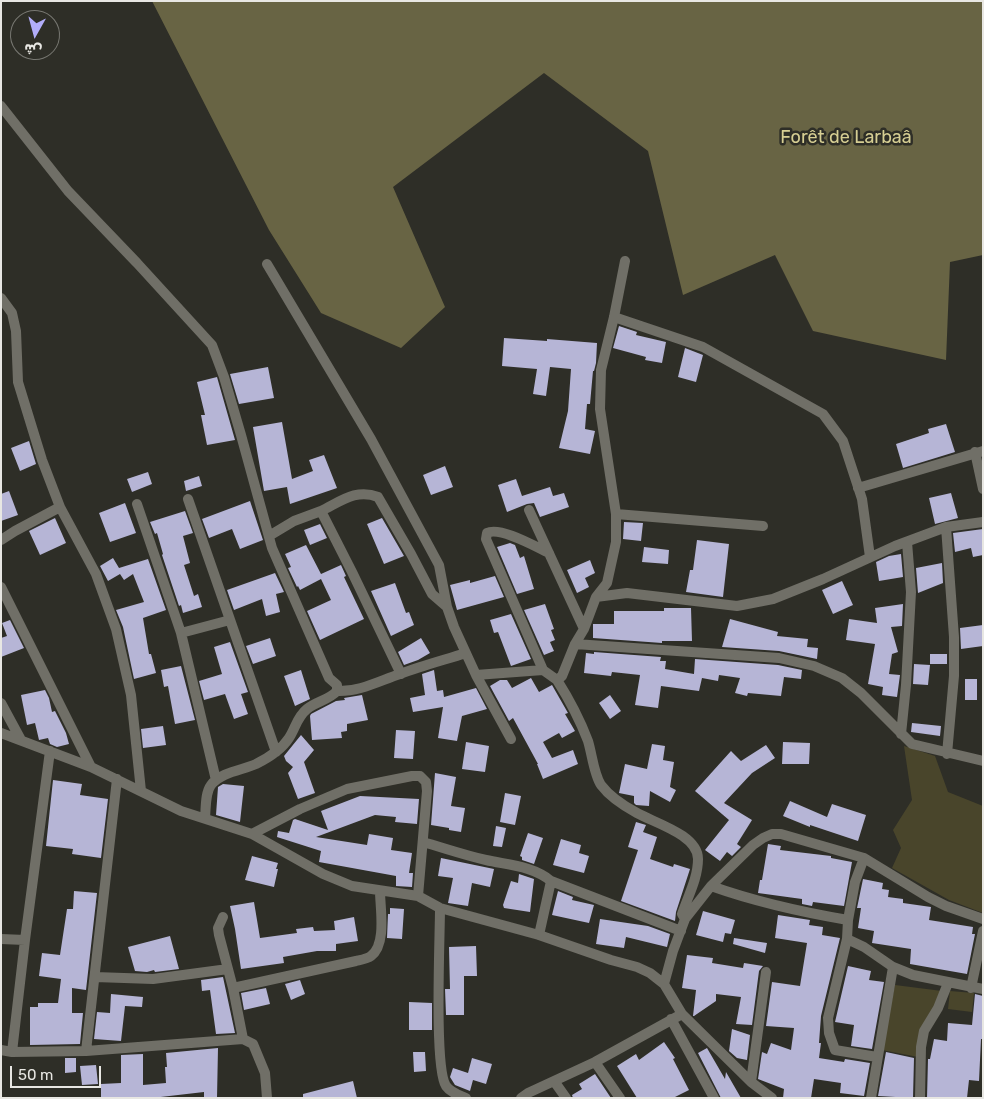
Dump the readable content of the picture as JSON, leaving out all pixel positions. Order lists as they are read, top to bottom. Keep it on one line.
{"parks":["Forêt de Larbaâ"],"scale_bar":"50 m","north":"bottom"}
